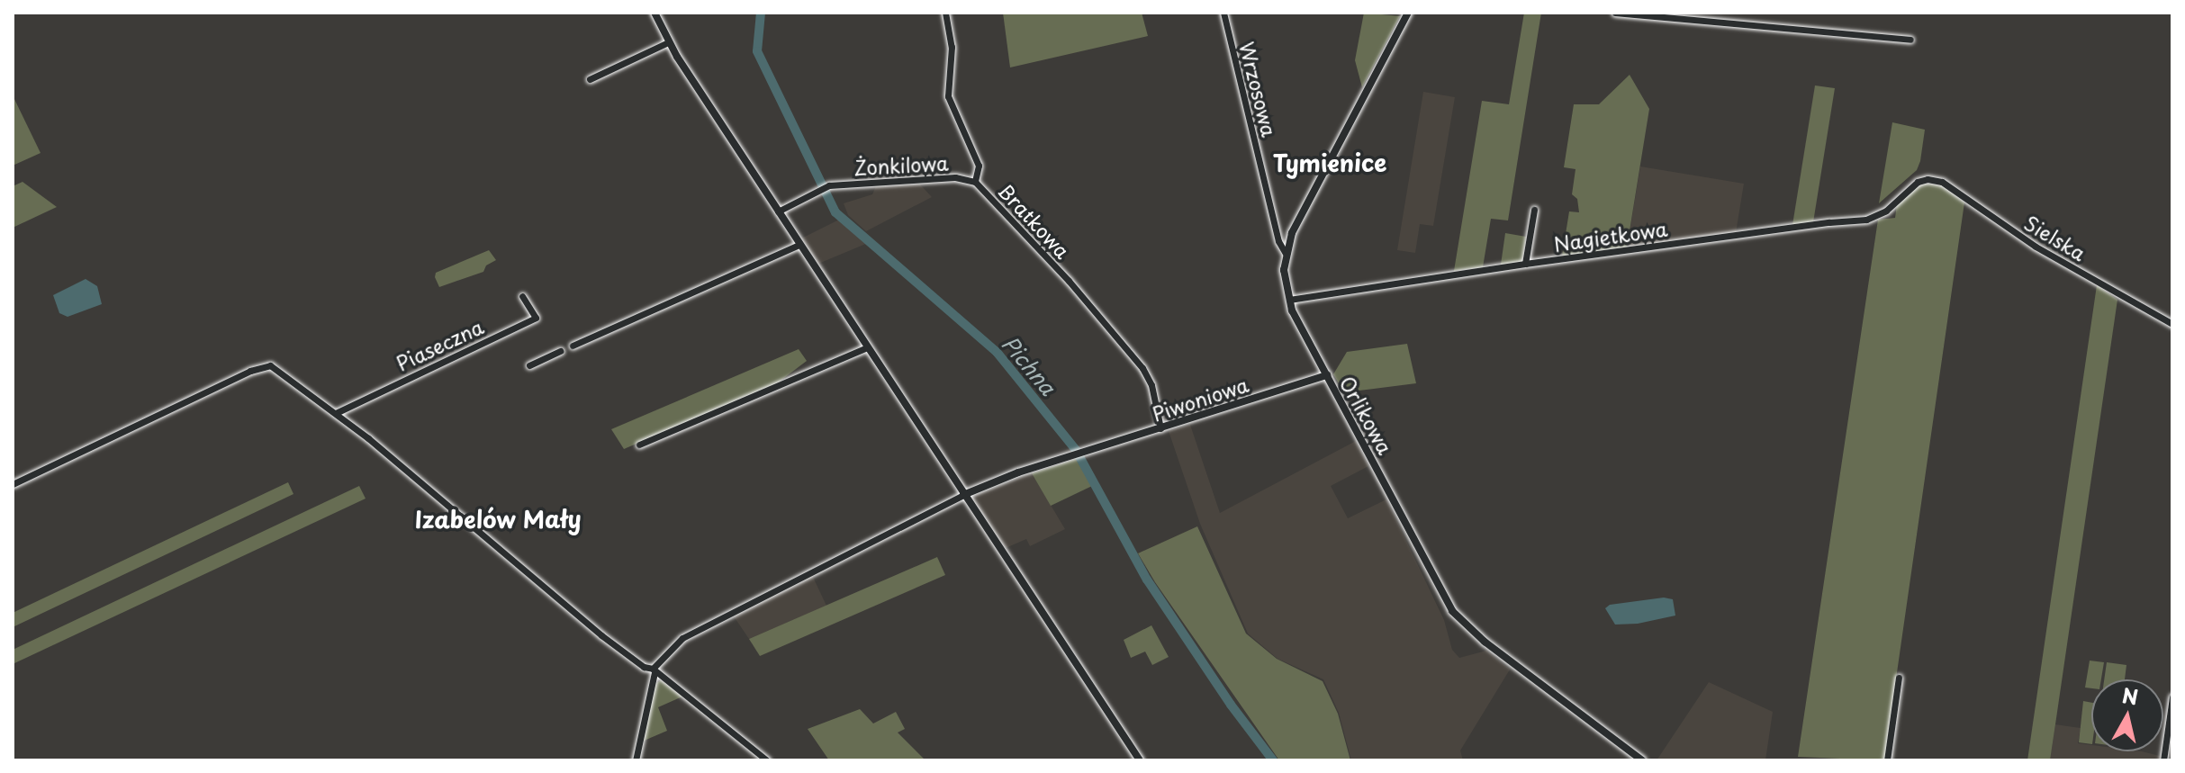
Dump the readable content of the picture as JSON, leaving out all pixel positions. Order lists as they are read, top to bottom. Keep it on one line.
{"streets":{"street":["Wrzosowa","Żonkilowa","Bratkowa","Nagietkowa","Sielska","Piaseczna","Piwoniowa","Orlikowa"]},"crossings":[["Wrzosowa","Orlikowa"],["Żonkilowa","Bratkowa"],["Bratkowa","Piwoniowa"],["Nagietkowa","Sielska"],["Nagietkowa","Orlikowa"],["Piwoniowa","Orlikowa"]],"districts":["Tymienice","Izabelów Mały"],"water":["Pichna"],"north":"top"}
